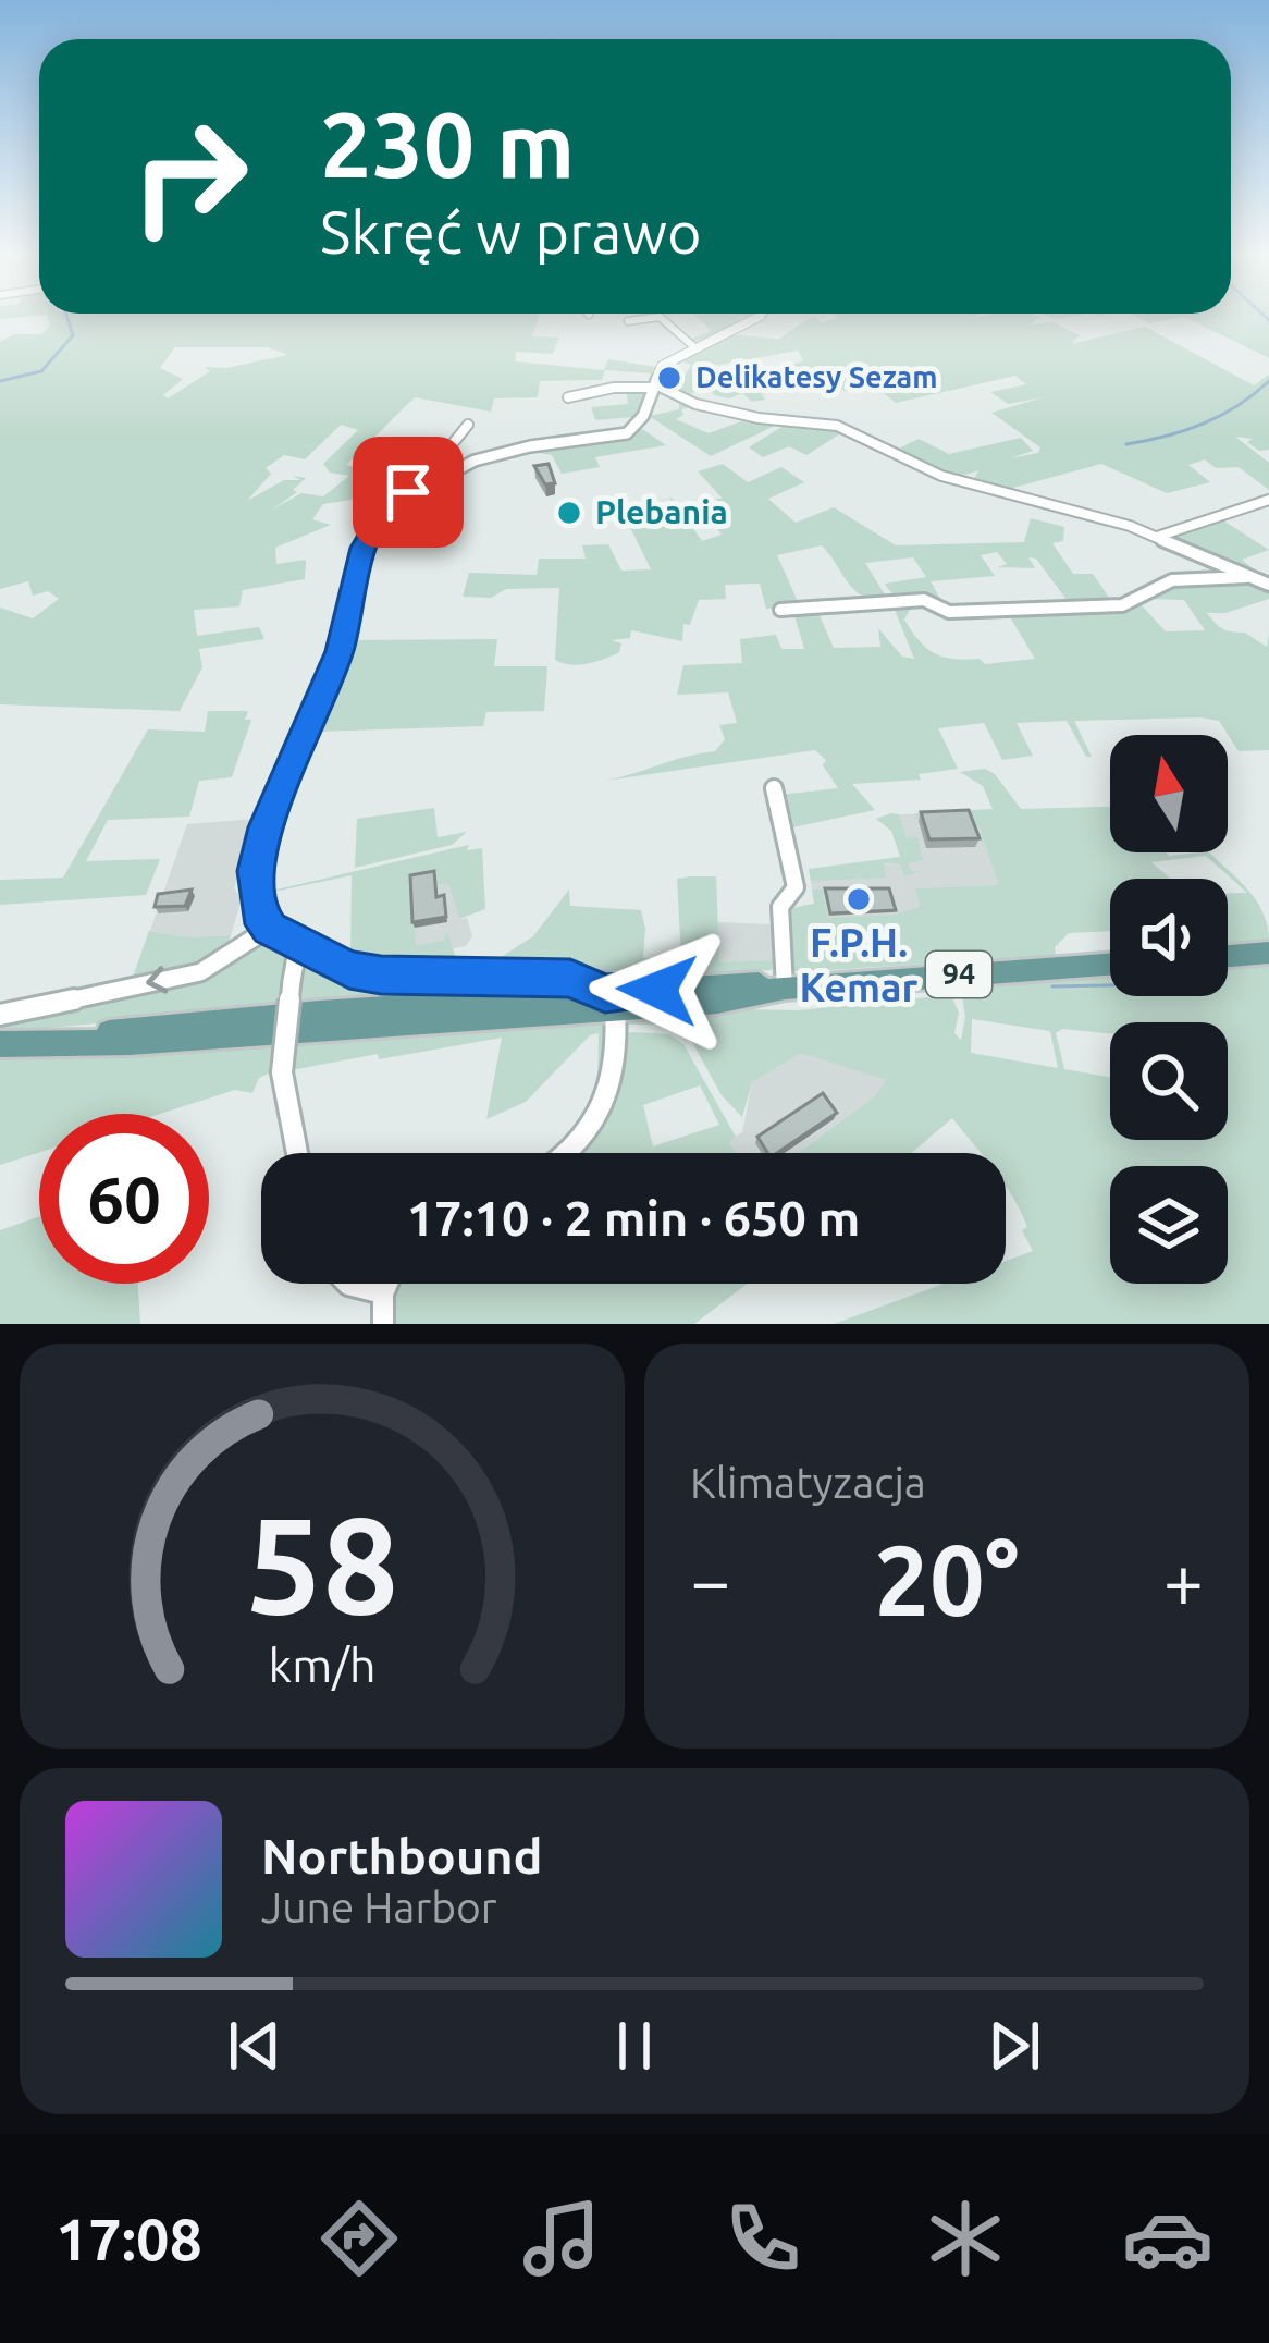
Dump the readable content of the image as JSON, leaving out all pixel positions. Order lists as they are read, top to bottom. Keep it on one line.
{"streets":{"main road":["94"]},"places":["Delikatesy Sezam","Plebania","F.P.H. Kemar"],"north":"top","page":{"turn":["230 m","Skręć w prawo"],"limit":"60","trip":"17:10 · 2 min · 650 m","tile":"Klimatyzacja","heat":["−","20°","+"],"song":["Northbound","June Harbor"],"tabs":"17:08","gauge":["58","km/h"]}}
